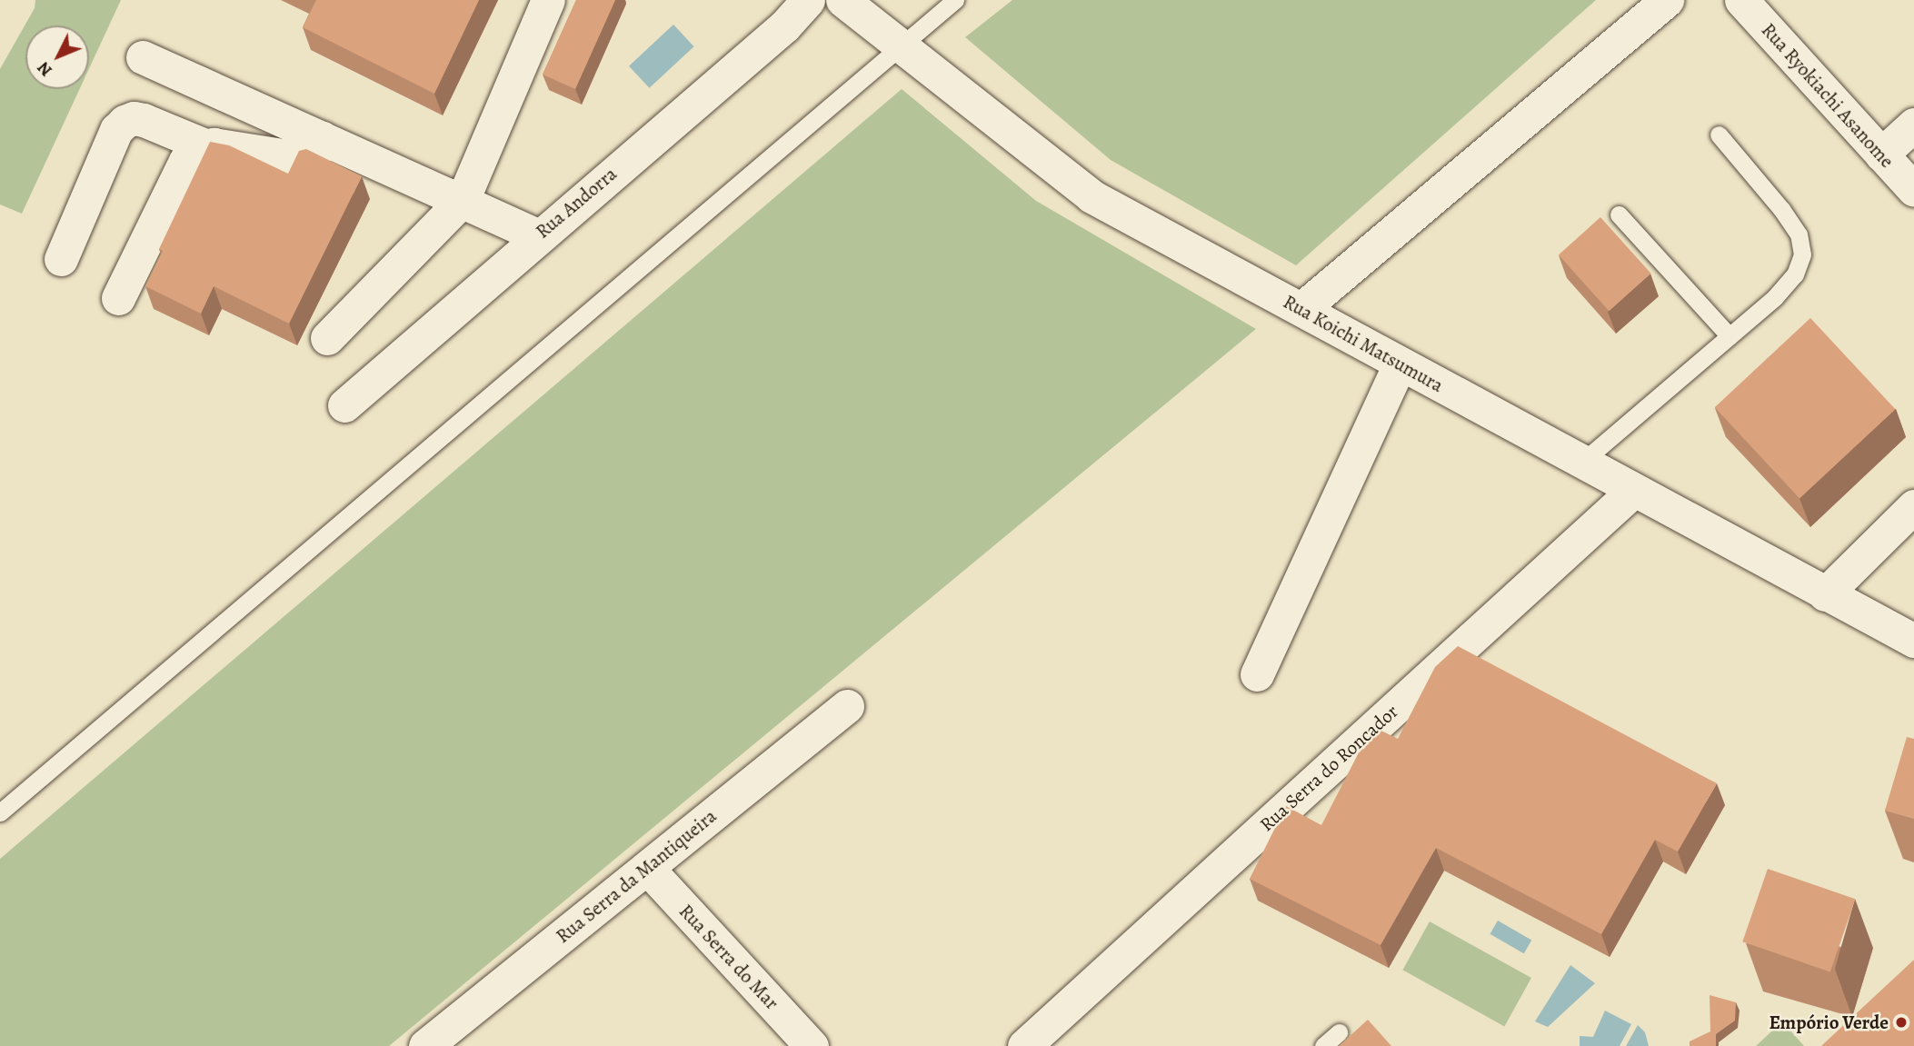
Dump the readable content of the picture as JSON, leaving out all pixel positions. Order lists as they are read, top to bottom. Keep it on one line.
{"streets":{"street":["Rua Ryokiachi Asanome","Rua Andorra","Rua Koichi Matsumura","Rua Serra do Roncador","Rua Serra da Mantiqueira","Rua Serra do Mar"]},"crossings":[["Rua Koichi Matsumura","Rua Serra do Roncador"],["Rua Serra da Mantiqueira","Rua Serra do Mar"]],"places":["Empório Verde"],"north":"bottom left"}
